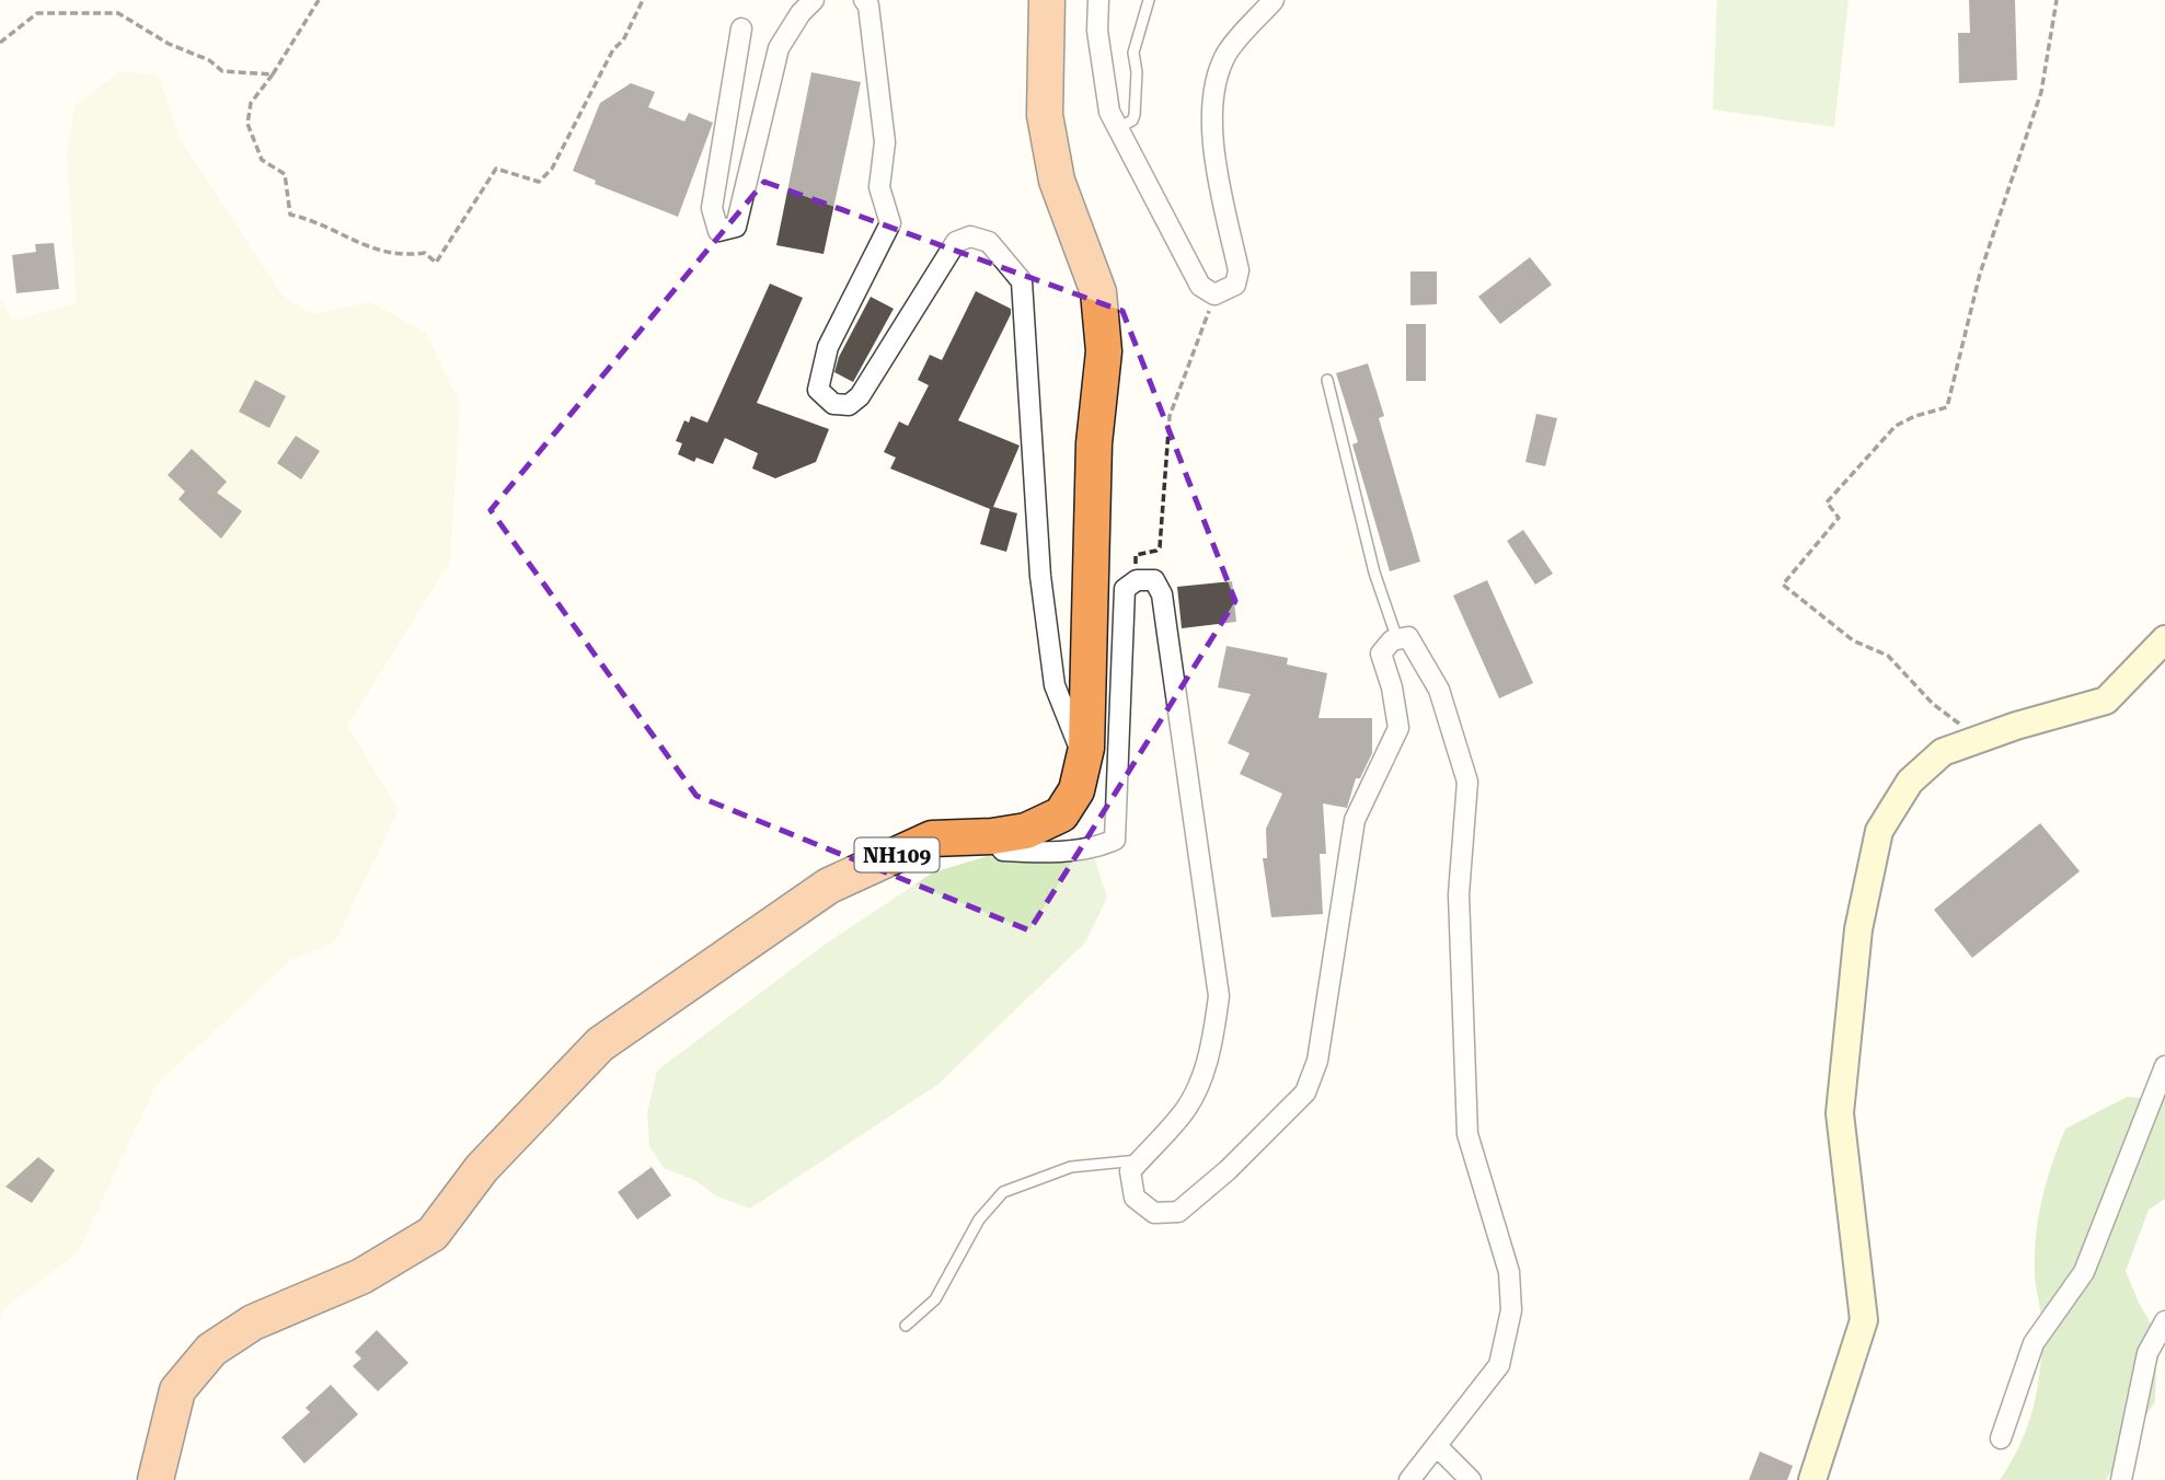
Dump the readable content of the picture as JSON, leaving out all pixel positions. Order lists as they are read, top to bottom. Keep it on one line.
{"streets":{"highway":["NH109"]}}
